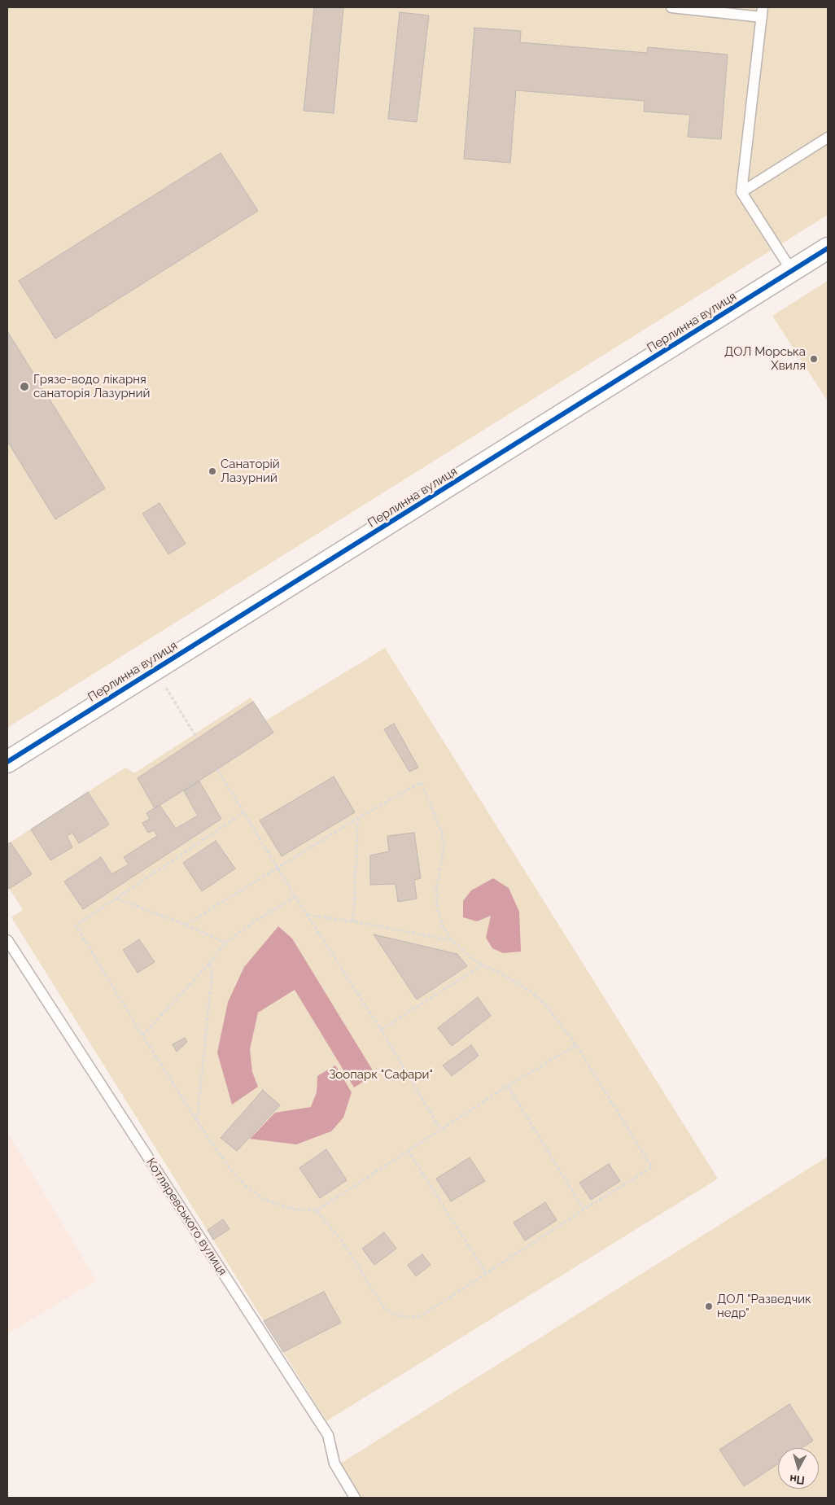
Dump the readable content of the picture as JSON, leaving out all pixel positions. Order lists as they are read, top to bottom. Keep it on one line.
{"streets":{"street":["Перлинна вулиця"],"lane":["Котляревського вулиця"]},"parks":["Зоопарк \"Сафари\""],"places":["ДОЛ Морська Хвиля","Грязе-водо лікарня санаторія Лазурний","Санаторій Лазурний","ДОЛ \"Разведчик недр\""],"north":"bottom"}
